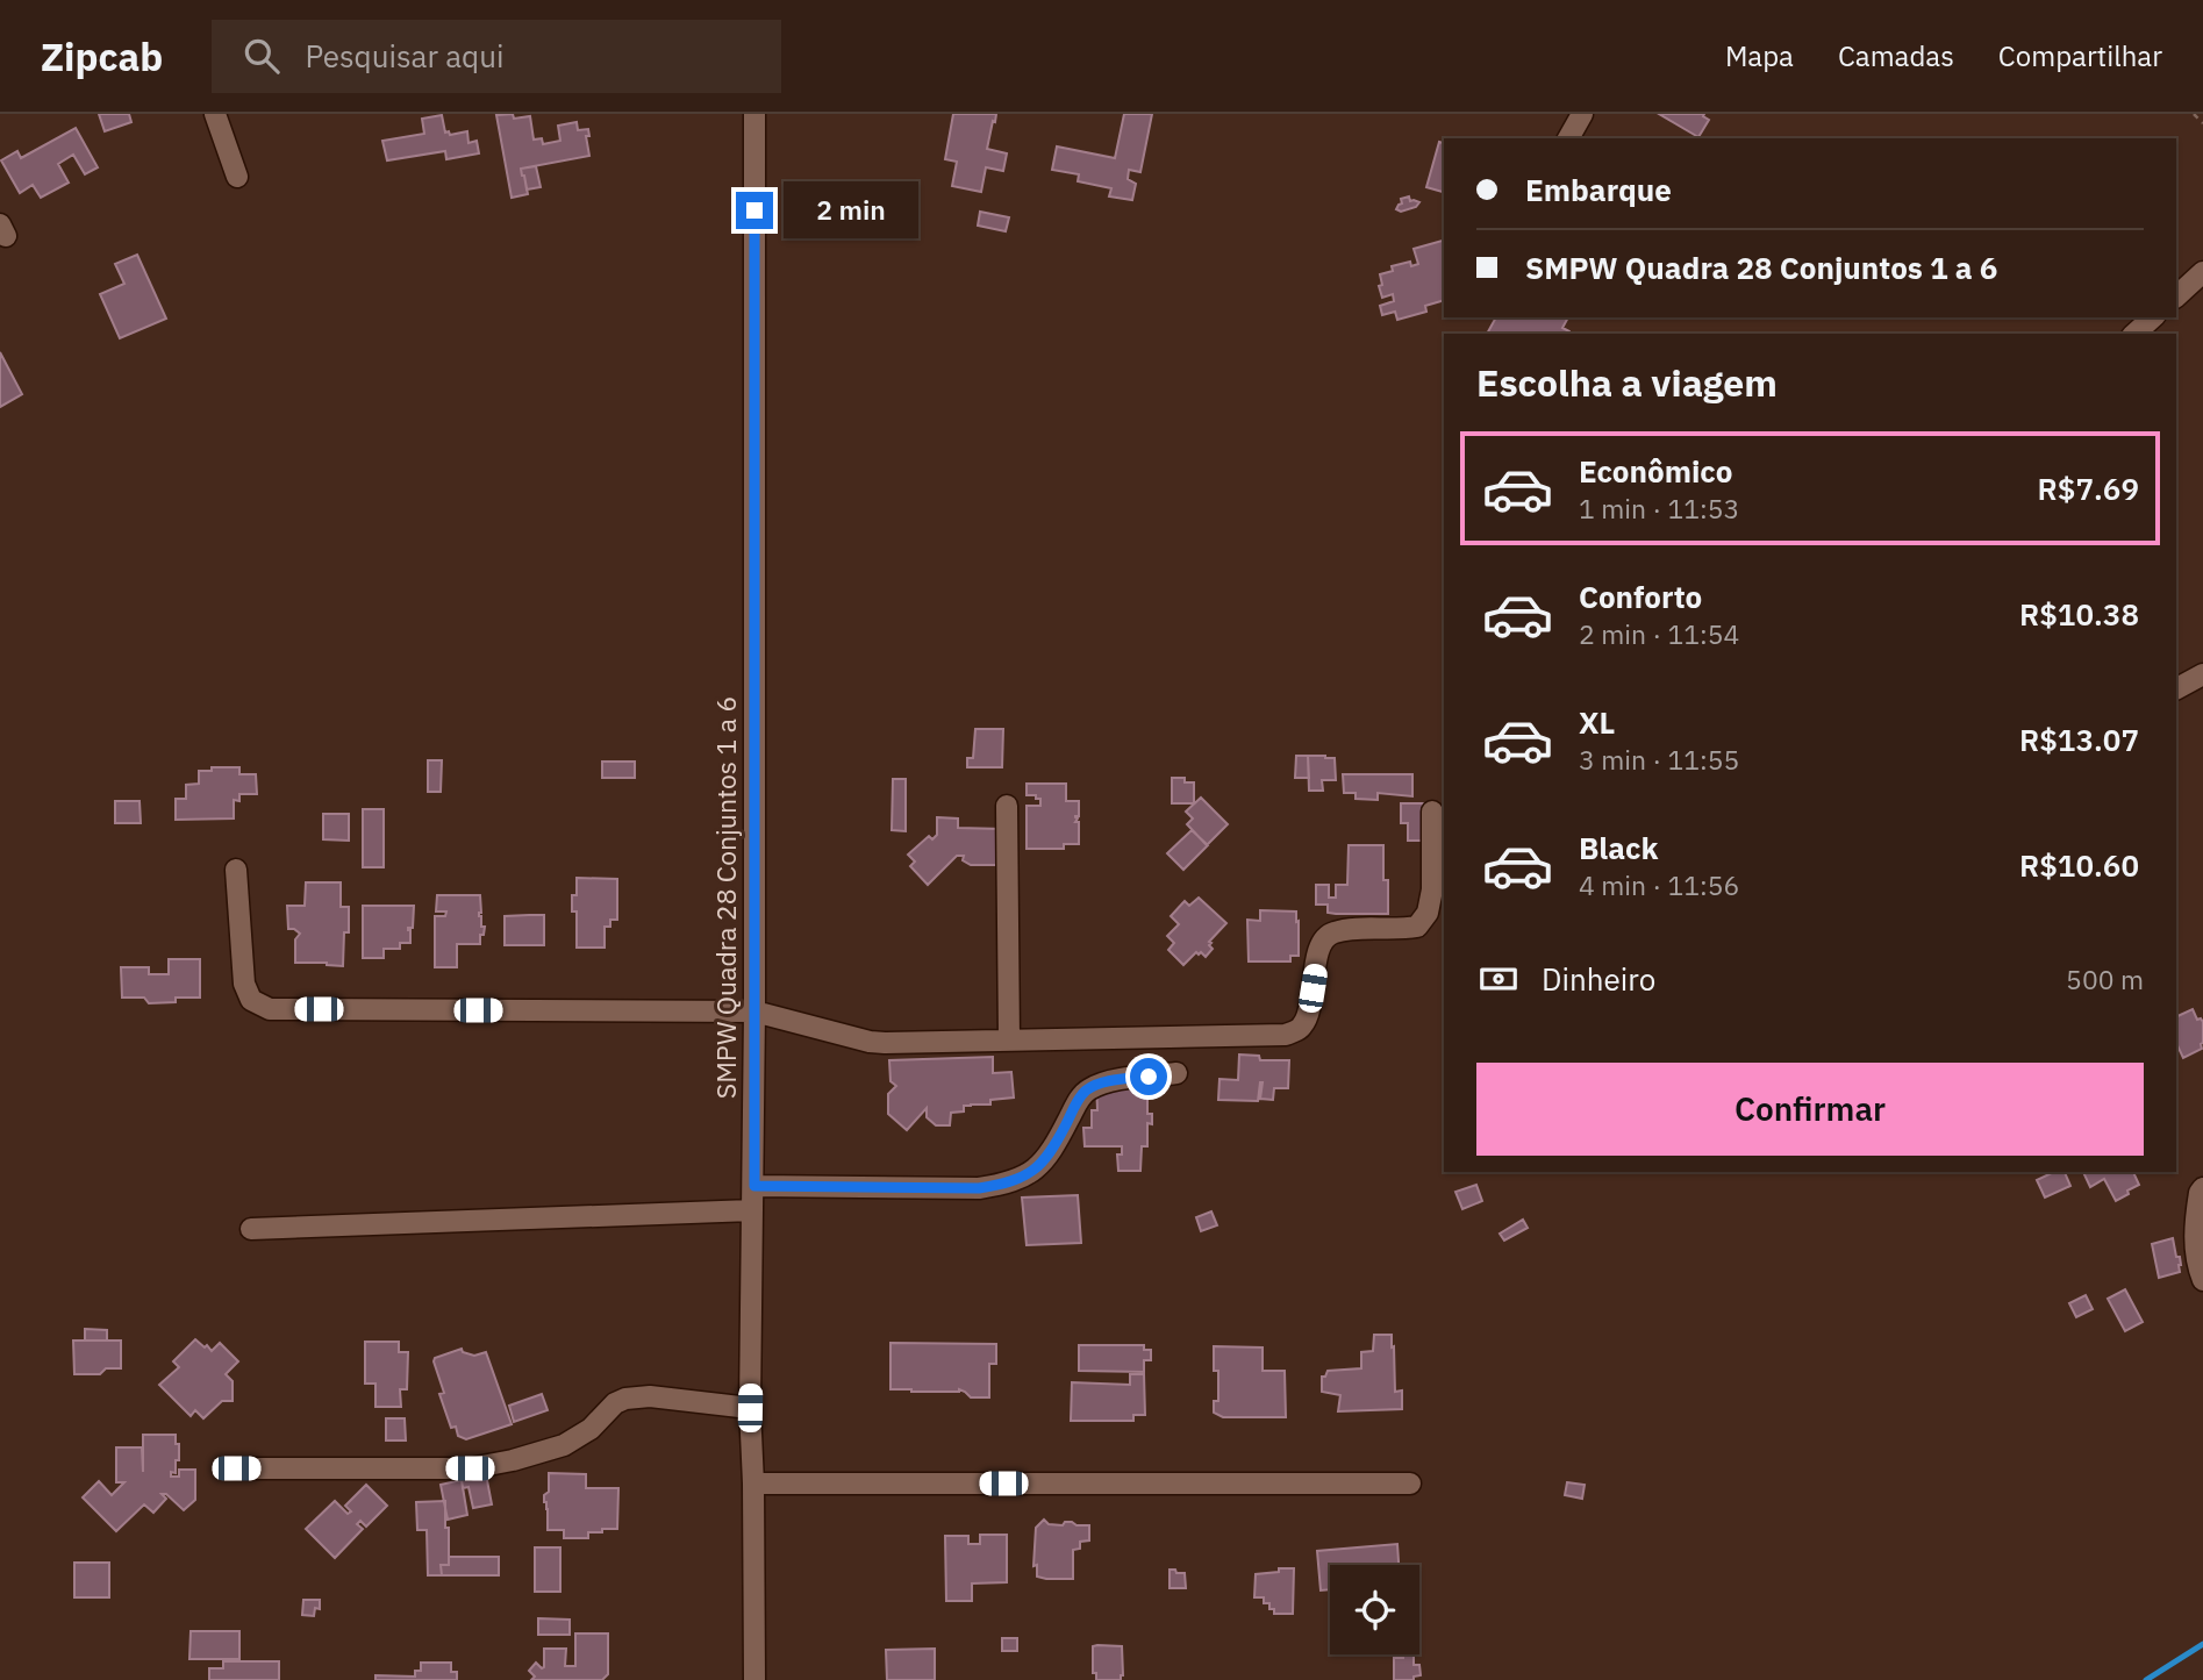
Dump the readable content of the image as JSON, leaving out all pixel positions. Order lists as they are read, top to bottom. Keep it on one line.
{"streets":{"street":["SMPW Quadra 28 Conjuntos 1 a 6"]},"page":{"header":"Zipcab","search":"Pesquisar aqui","nav":["Mapa","Camadas","Compartilhar"],"banner":["Embarque","SMPW Quadra 28 Conjuntos 1 a 6"],"bubble":"2 min","heading":"Escolha a viagem","list":[{"name":"Econômico","note":"1 min · 11:53","value":"R$7.69"},{"name":"Conforto","note":"2 min · 11:54","value":"R$10.38"},{"name":"XL","note":"3 min · 11:55","value":"R$13.07"},{"name":"Black","note":"4 min · 11:56","value":"R$10.60"}],"pay":["Dinheiro","500 m"],"buttons":"Confirmar"}}
